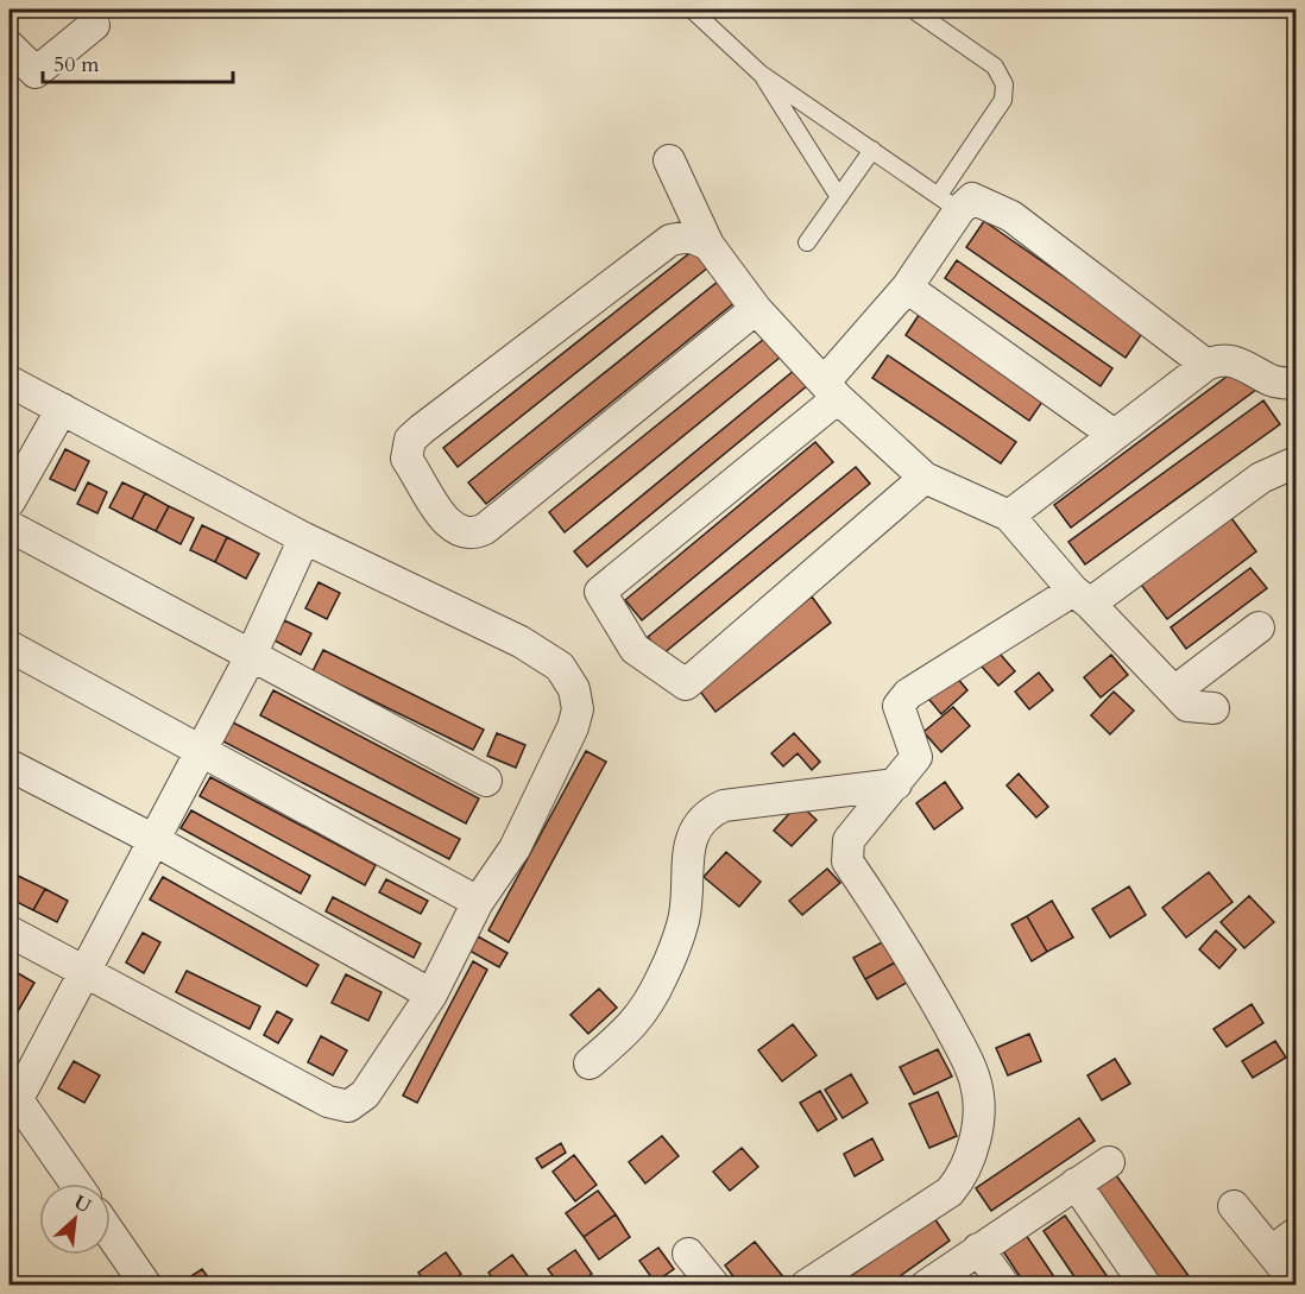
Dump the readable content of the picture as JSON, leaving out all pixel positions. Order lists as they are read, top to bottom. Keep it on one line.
{"scale_bar":"50 m","north":"top right"}
